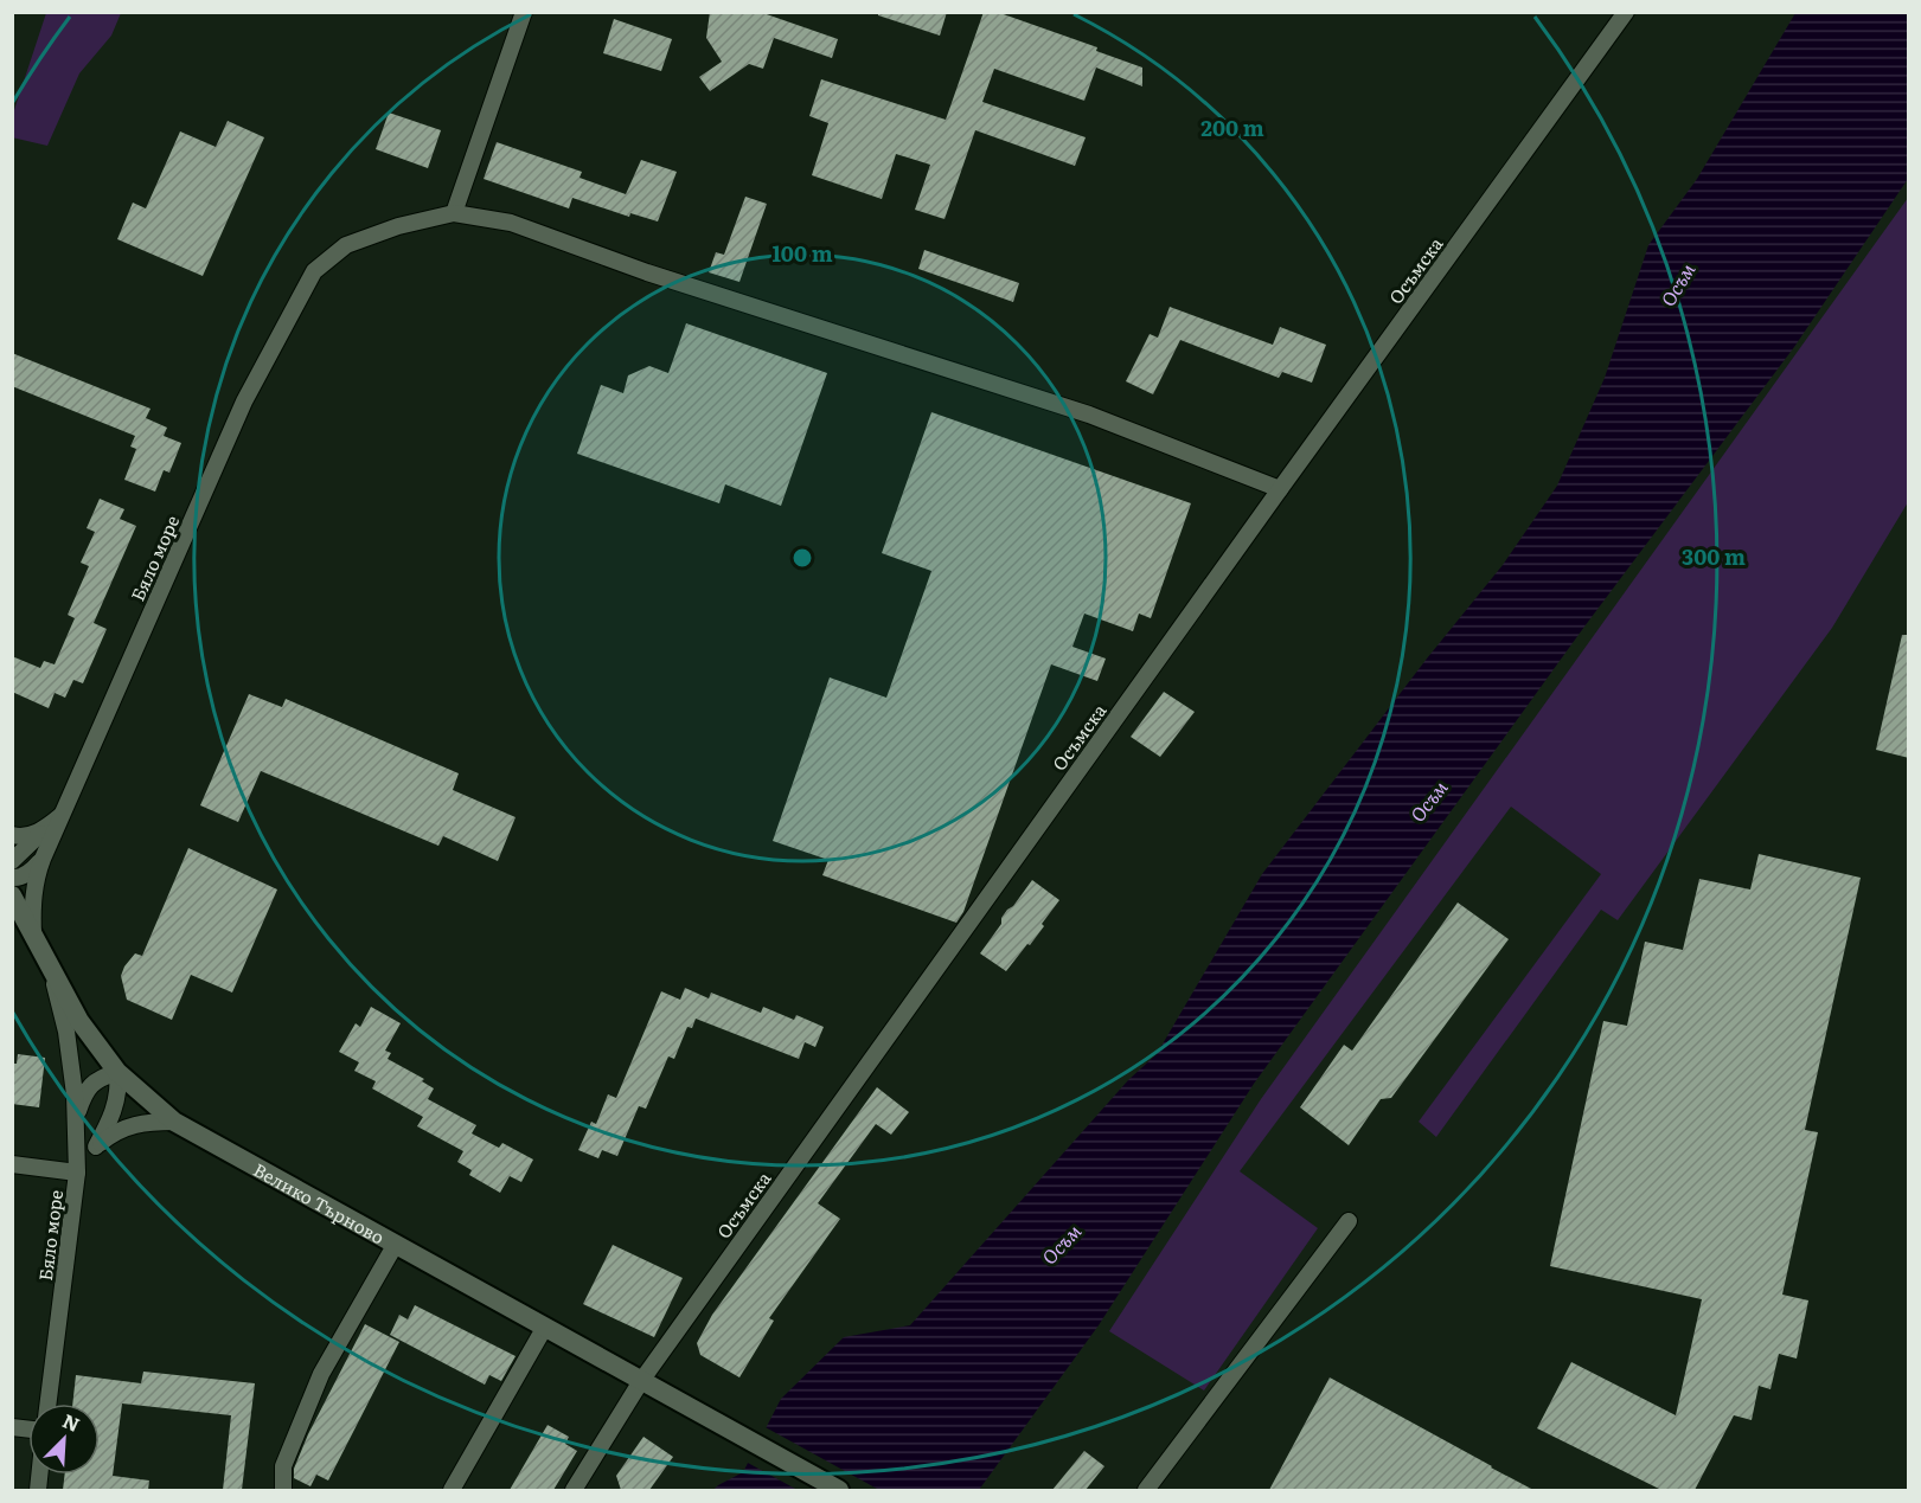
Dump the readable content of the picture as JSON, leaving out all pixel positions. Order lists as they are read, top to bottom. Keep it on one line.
{"streets":{"street":["Осъмска","Бяло море","Велико Търново"]},"crossings":[["Осъмска","Велико Търново"],["Бяло море","Велико Търново"]],"water":["Осъм"],"north":"top right","rings":["200 m","100 m","300 m"]}
